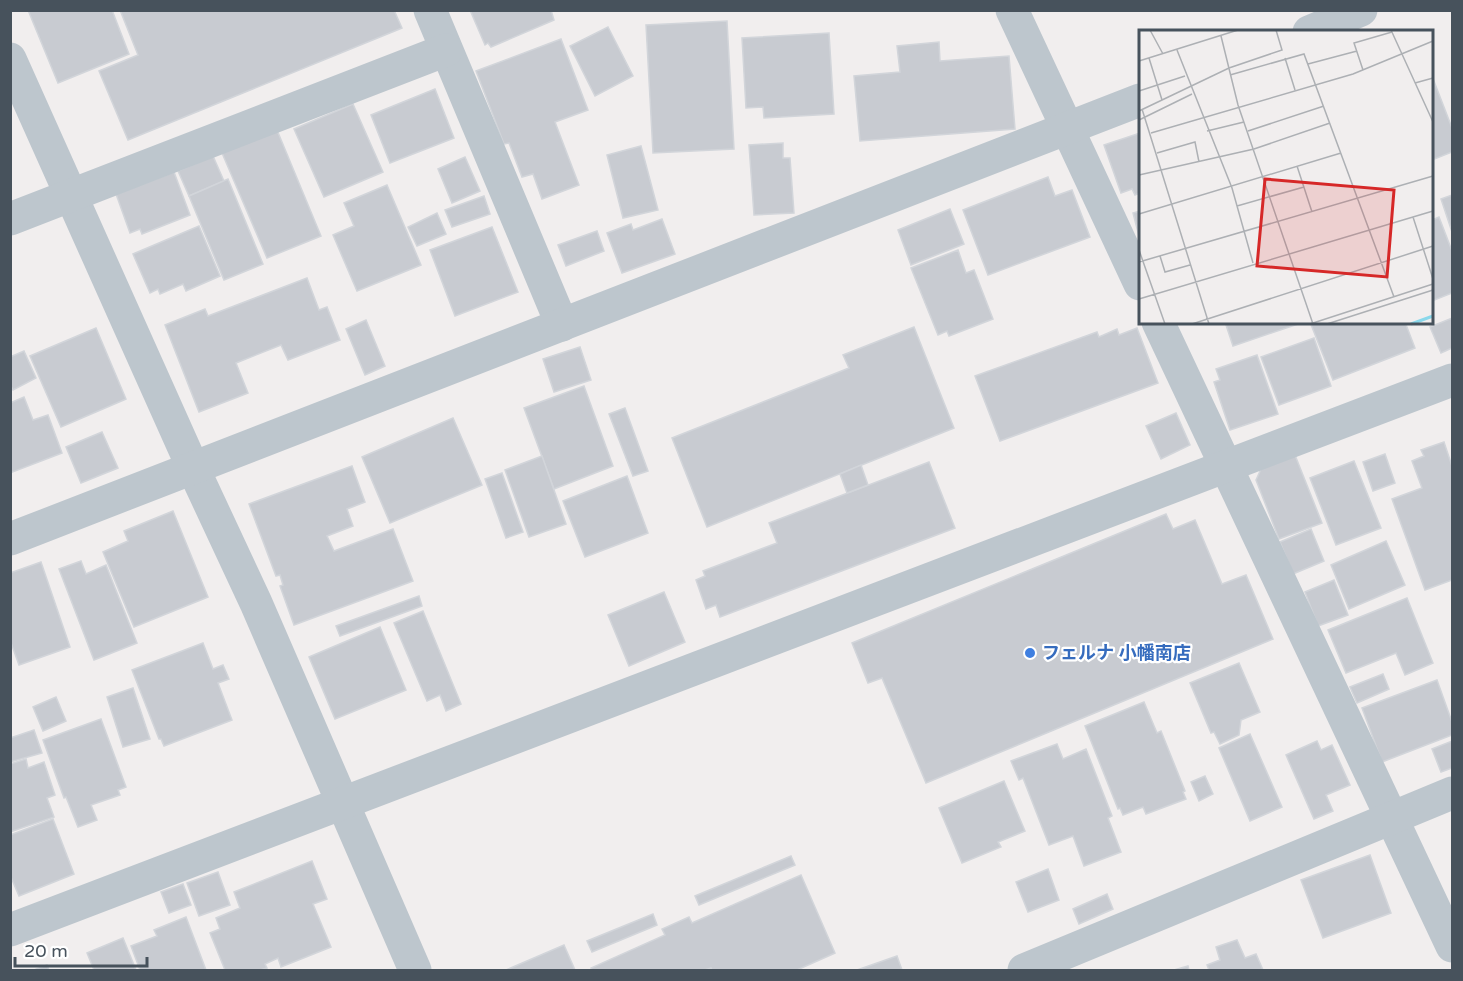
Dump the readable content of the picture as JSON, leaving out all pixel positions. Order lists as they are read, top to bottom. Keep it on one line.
{"places":["フェルナ 小幡南店"],"scale_bar":"20 m"}
